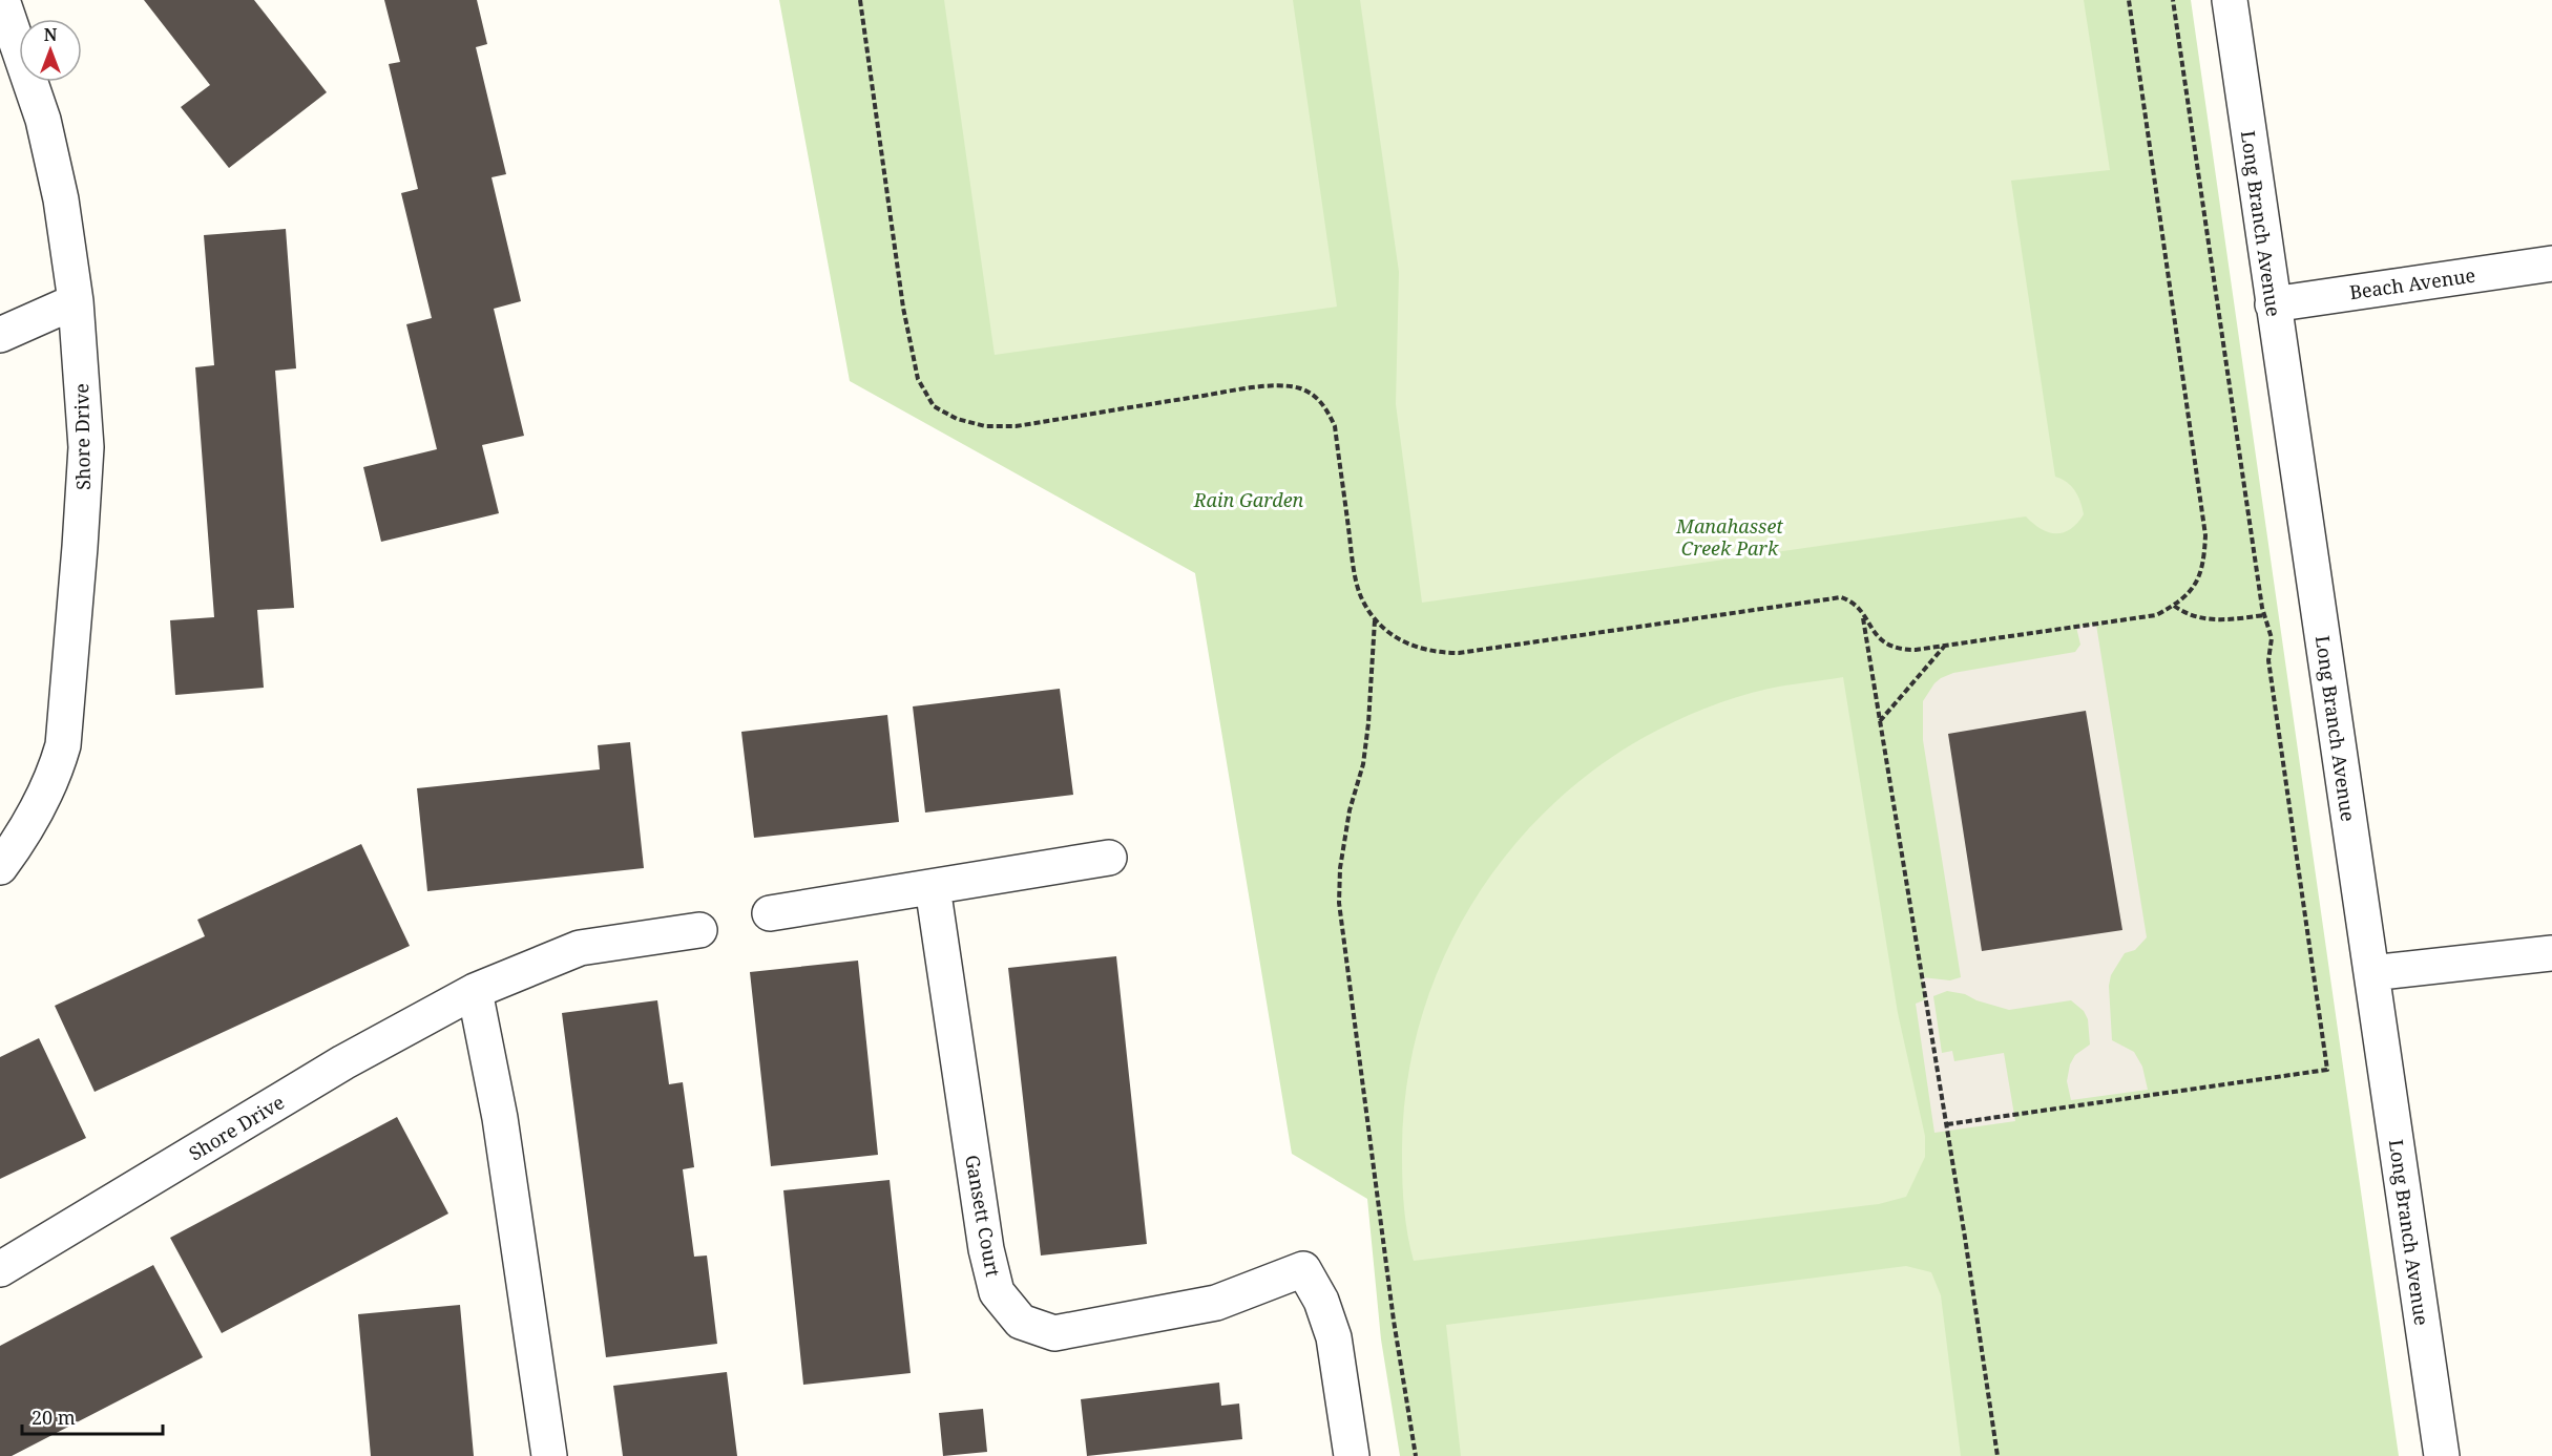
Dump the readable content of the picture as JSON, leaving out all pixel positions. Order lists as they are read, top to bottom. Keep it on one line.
{"streets":{"street":["Long Branch Avenue","Beach Avenue","Shore Drive","Gansett Court"]},"crossings":[["Long Branch Avenue","Beach Avenue"]],"parks":["Rain Garden","Manahasset Creek Park"],"scale_bar":"20 m","north":"top"}
